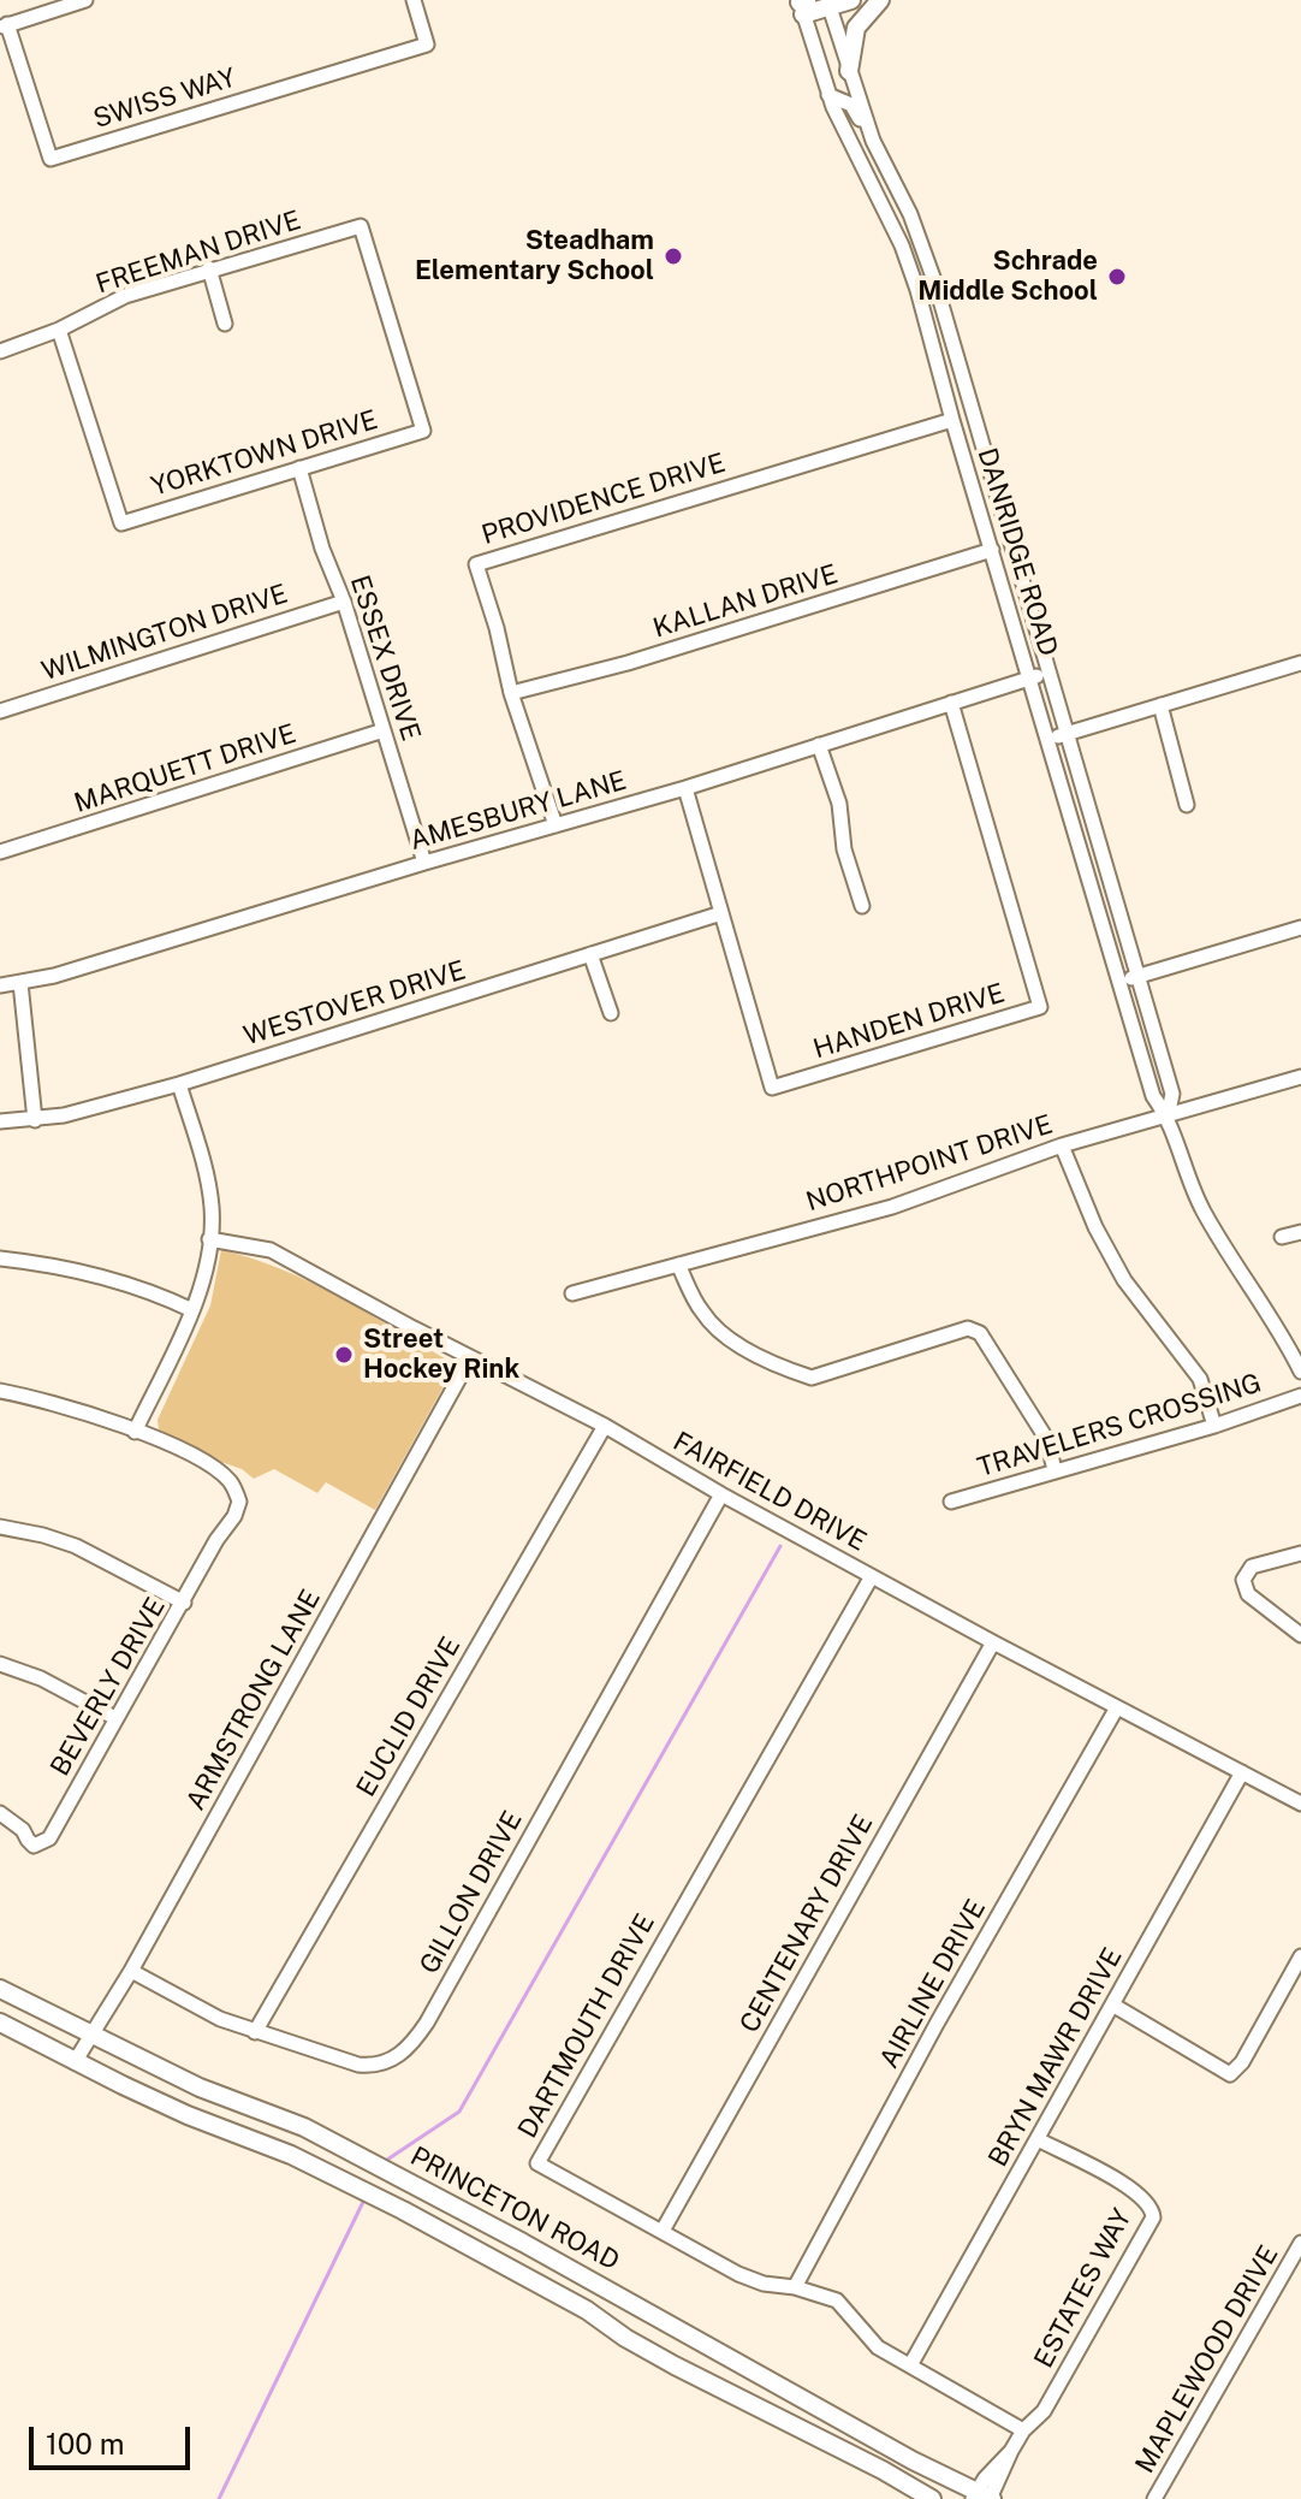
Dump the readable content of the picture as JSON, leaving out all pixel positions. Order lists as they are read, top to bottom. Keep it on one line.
{"streets":{"main road":["PRINCETON ROAD"],"street":["SWISS WAY","FREEMAN DRIVE","YORKTOWN DRIVE","PROVIDENCE DRIVE","DANRIDGE ROAD","KALLAN DRIVE","WILMINGTON DRIVE","ESSEX DRIVE","MARQUETT DRIVE","AMESBURY LANE","WESTOVER DRIVE","HANDEN DRIVE","NORTHPOINT DRIVE","TRAVELERS CROSSING","FAIRFIELD DRIVE","BEVERLY DRIVE","ARMSTRONG LANE","EUCLID DRIVE","GILLON DRIVE","CENTENARY DRIVE","AIRLINE DRIVE","DARTMOUTH DRIVE","BRYN MAWR DRIVE","ESTATES WAY","MAPLEWOOD DRIVE"]},"crossings":[["FREEMAN DRIVE","YORKTOWN DRIVE"],["YORKTOWN DRIVE","ESSEX DRIVE"],["PROVIDENCE DRIVE","DANRIDGE ROAD"],["PROVIDENCE DRIVE","KALLAN DRIVE"],["PROVIDENCE DRIVE","AMESBURY LANE"],["DANRIDGE ROAD","KALLAN DRIVE"],["DANRIDGE ROAD","AMESBURY LANE"],["DANRIDGE ROAD","NORTHPOINT DRIVE"],["WILMINGTON DRIVE","ESSEX DRIVE"],["ESSEX DRIVE","MARQUETT DRIVE"],["ESSEX DRIVE","AMESBURY LANE"],["AMESBURY LANE","HANDEN DRIVE"],["WESTOVER DRIVE","HANDEN DRIVE"],["FAIRFIELD DRIVE","ARMSTRONG LANE"],["FAIRFIELD DRIVE","EUCLID DRIVE"],["FAIRFIELD DRIVE","GILLON DRIVE"],["FAIRFIELD DRIVE","CENTENARY DRIVE"],["FAIRFIELD DRIVE","AIRLINE DRIVE"],["FAIRFIELD DRIVE","DARTMOUTH DRIVE"],["FAIRFIELD DRIVE","BRYN MAWR DRIVE"],["ARMSTRONG LANE","GILLON DRIVE"],["ARMSTRONG LANE","PRINCETON ROAD"],["EUCLID DRIVE","GILLON DRIVE"],["CENTENARY DRIVE","DARTMOUTH DRIVE"],["AIRLINE DRIVE","DARTMOUTH DRIVE"],["DARTMOUTH DRIVE","BRYN MAWR DRIVE"],["DARTMOUTH DRIVE","ESTATES WAY"],["BRYN MAWR DRIVE","ESTATES WAY"],["PRINCETON ROAD","ESTATES WAY"]],"places":["Steadham Elementary School","Schrade Middle School","Street Hockey Rink"],"scale_bar":"100 m"}
